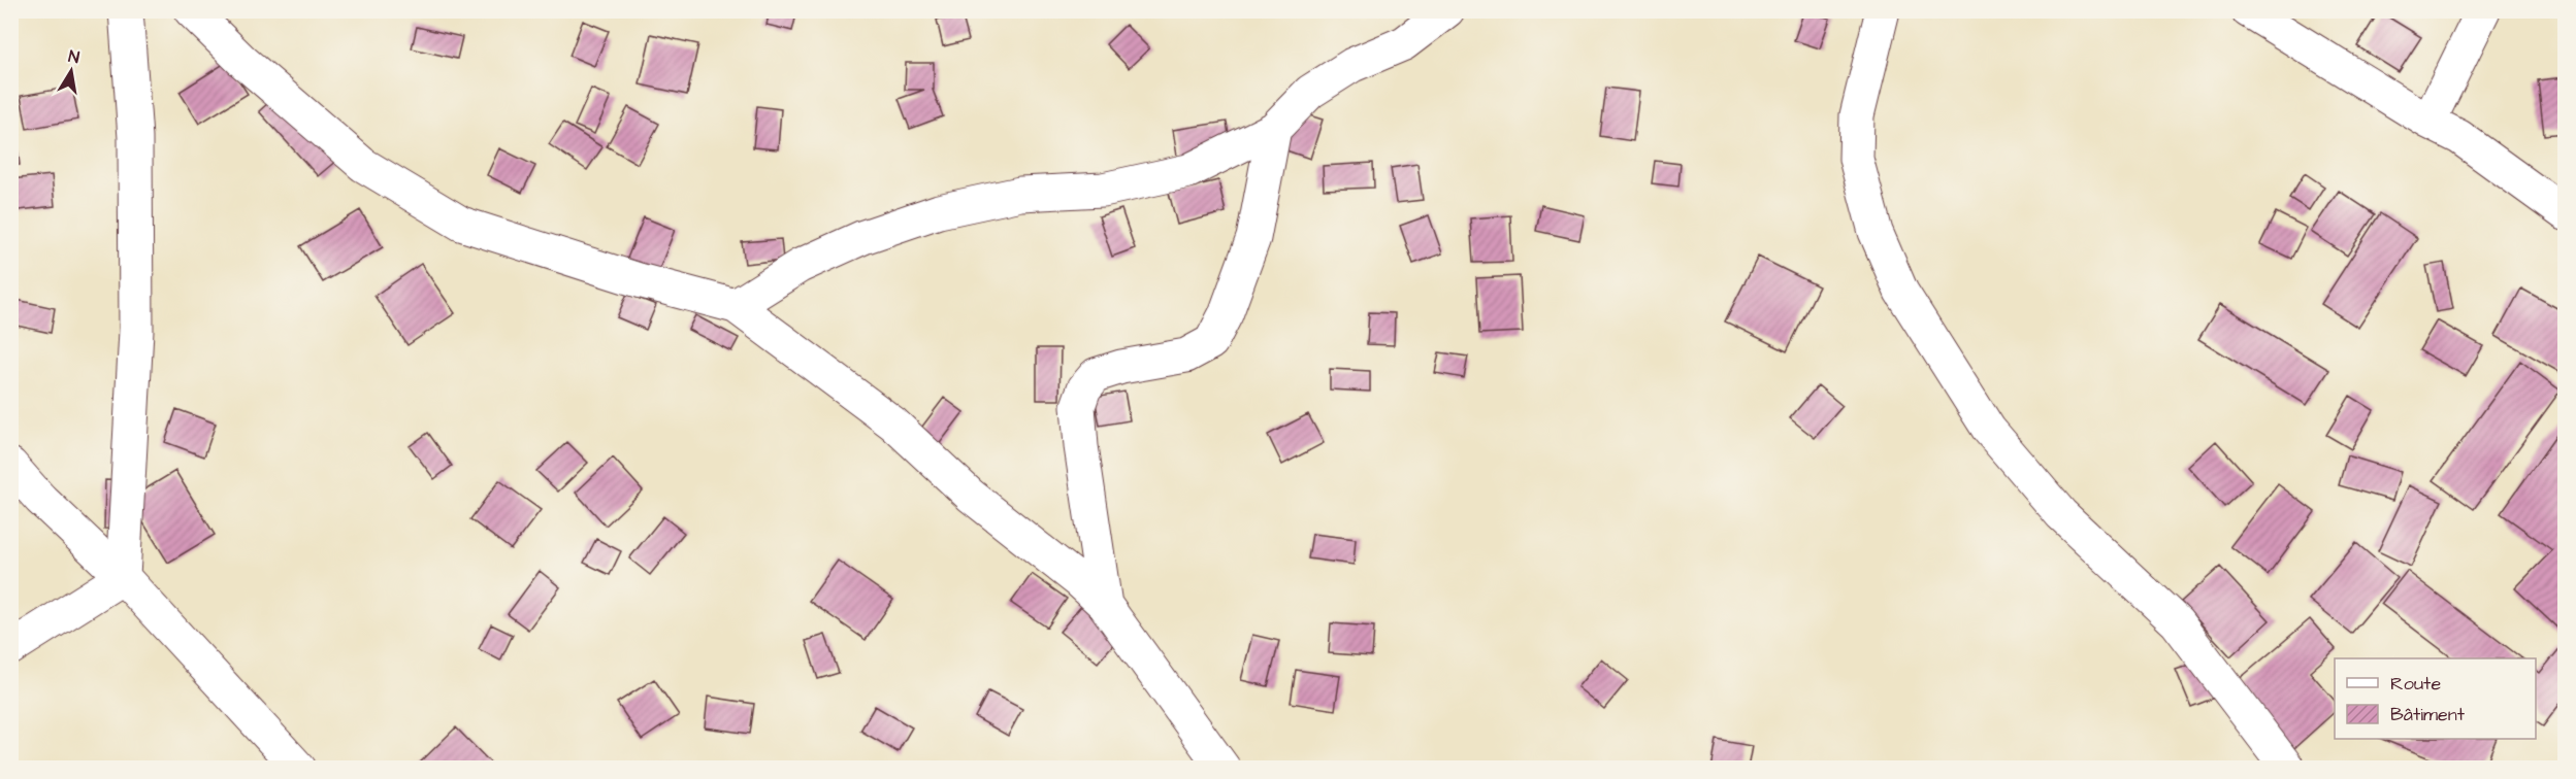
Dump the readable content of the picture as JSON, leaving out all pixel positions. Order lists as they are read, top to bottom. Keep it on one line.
{"legend":["Route","Bâtiment"],"north":"top"}
